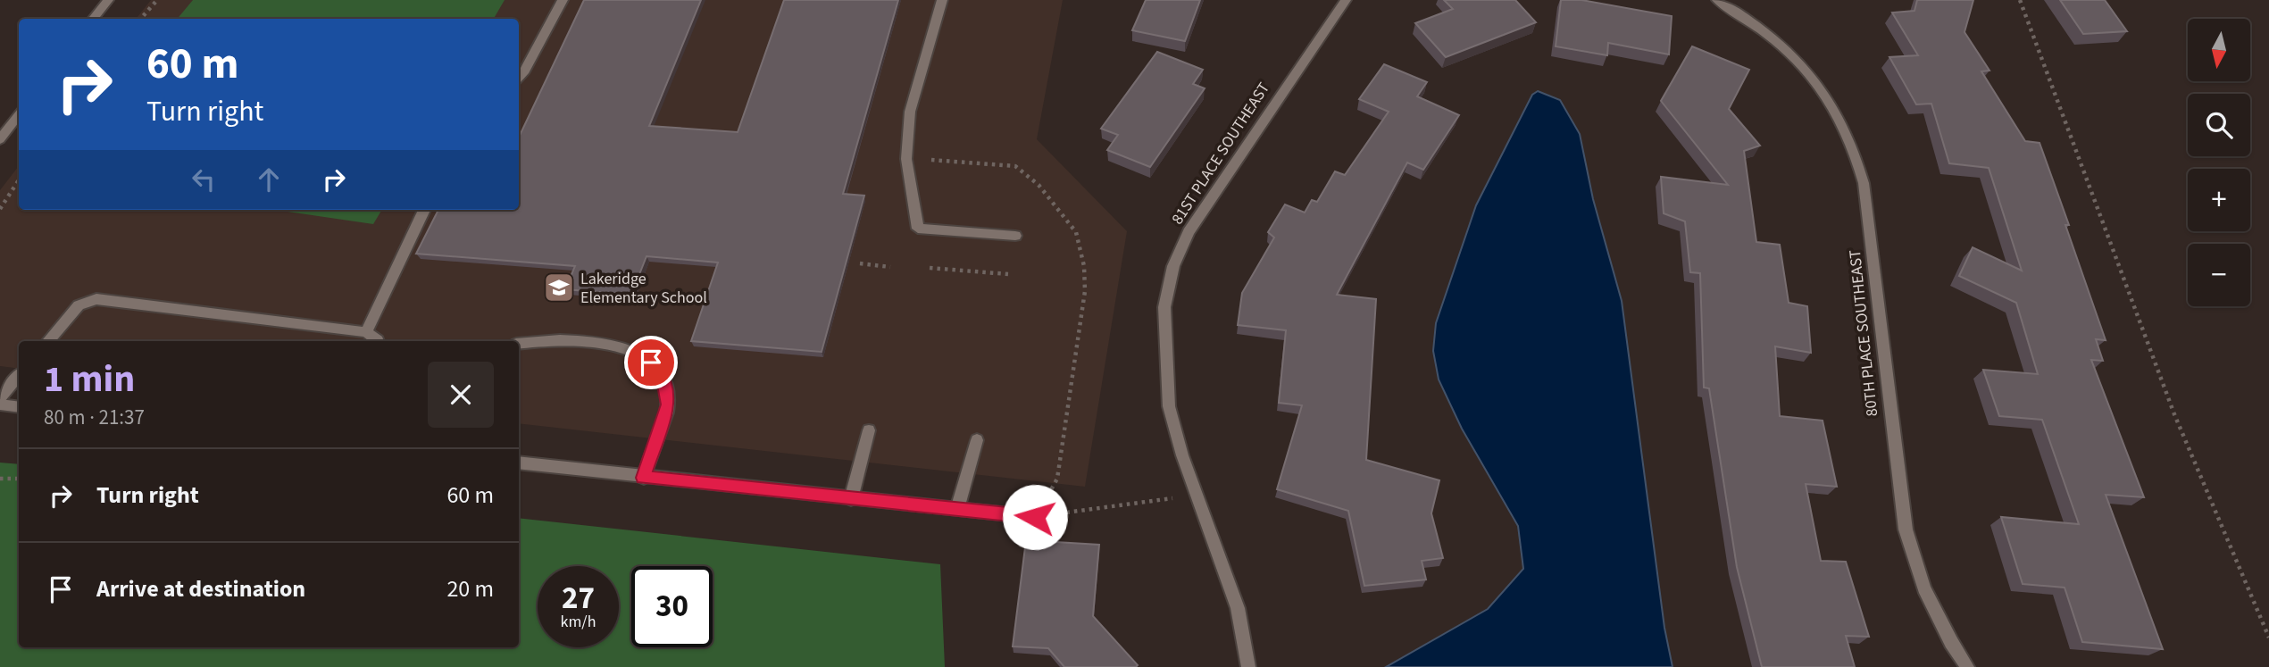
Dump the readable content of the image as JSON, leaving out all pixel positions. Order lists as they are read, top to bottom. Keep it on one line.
{"streets":{"street":["81ST PLACE SOUTHEAST","80TH PLACE SOUTHEAST"]},"places":{"school or university":["Lakeridge Elementary School"]},"north":"bottom","page":{"map_buttons":["+","−"],"turn":["60 m","Turn right"],"heading":["1 min","80 m · 21:37"],"list":[{"name":"Turn right","value":"60 m"},{"name":"Arrive at destination","value":"20 m"}],"speed":"27 km/h","limit":"30"}}
